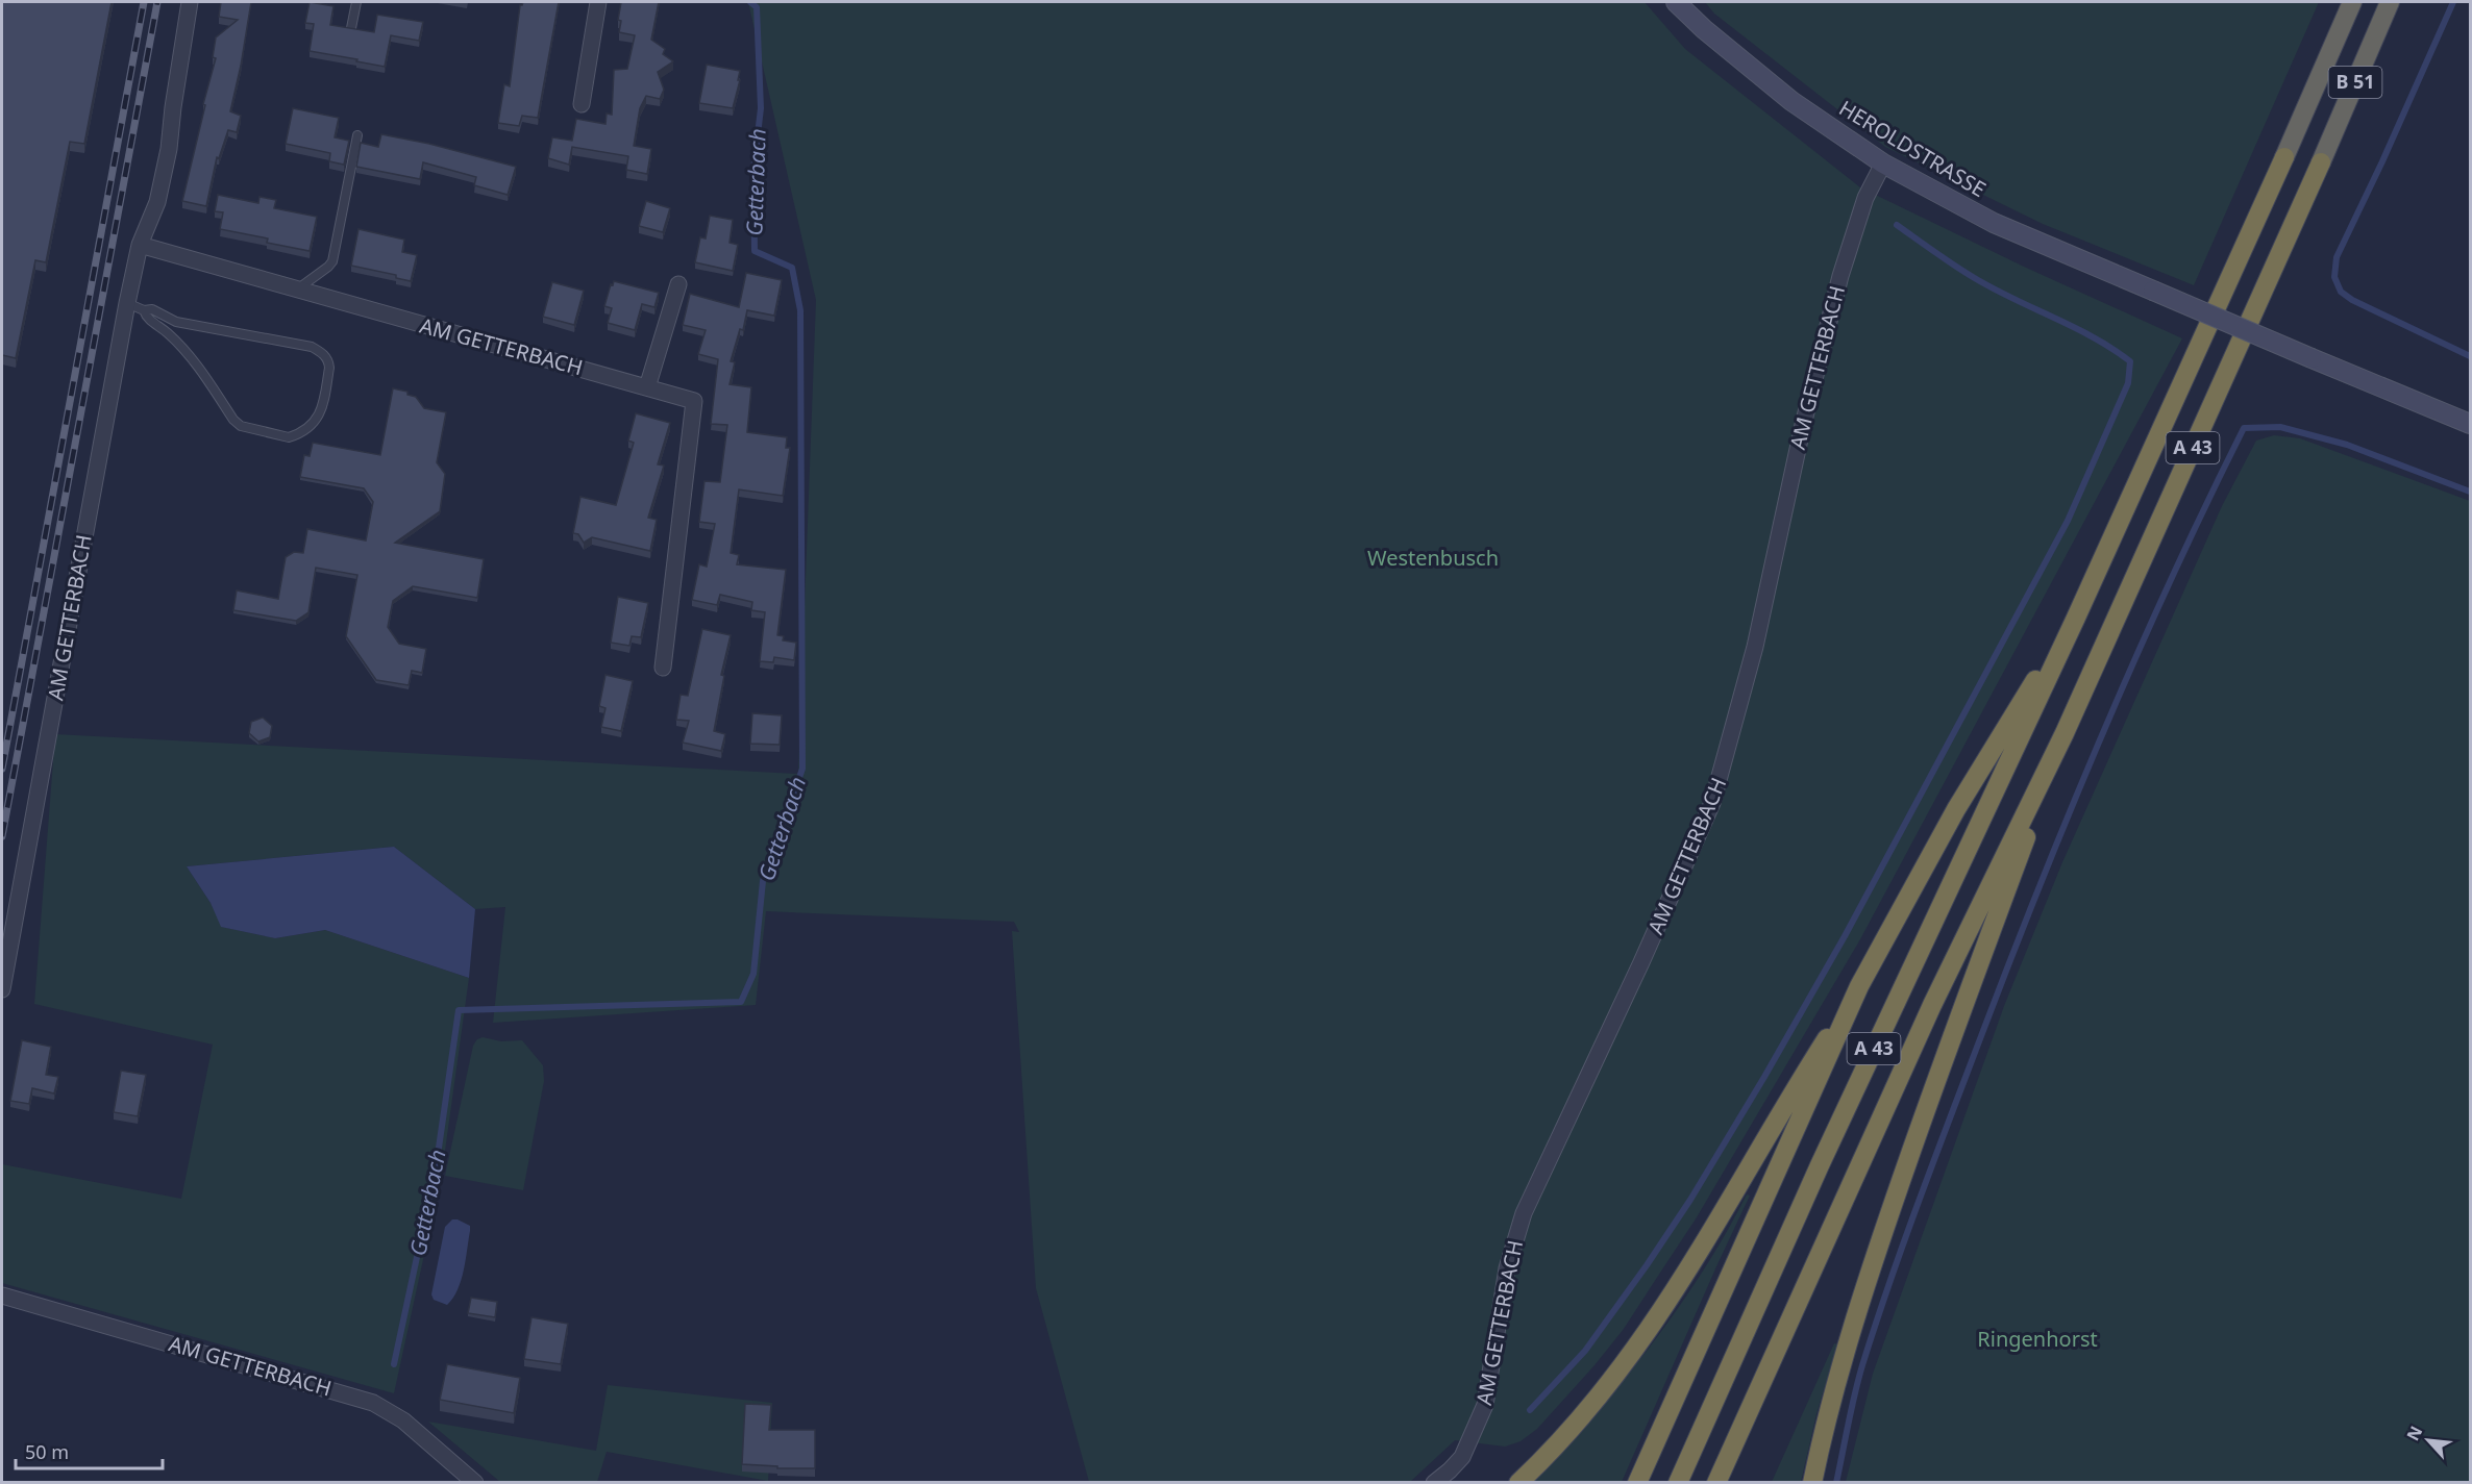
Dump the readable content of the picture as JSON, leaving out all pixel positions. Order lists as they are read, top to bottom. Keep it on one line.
{"streets":{"highway":["B 51","A 43"],"main road":["HEROLDSTRASSE"],"street":["AM GETTERBACH"]},"crossings":[["B 51","A 43"],["HEROLDSTRASSE","AM GETTERBACH"]],"water":["Getterbach"],"parks":["Westenbusch","Ringenhorst"],"scale_bar":"50 m","north":"top left"}
